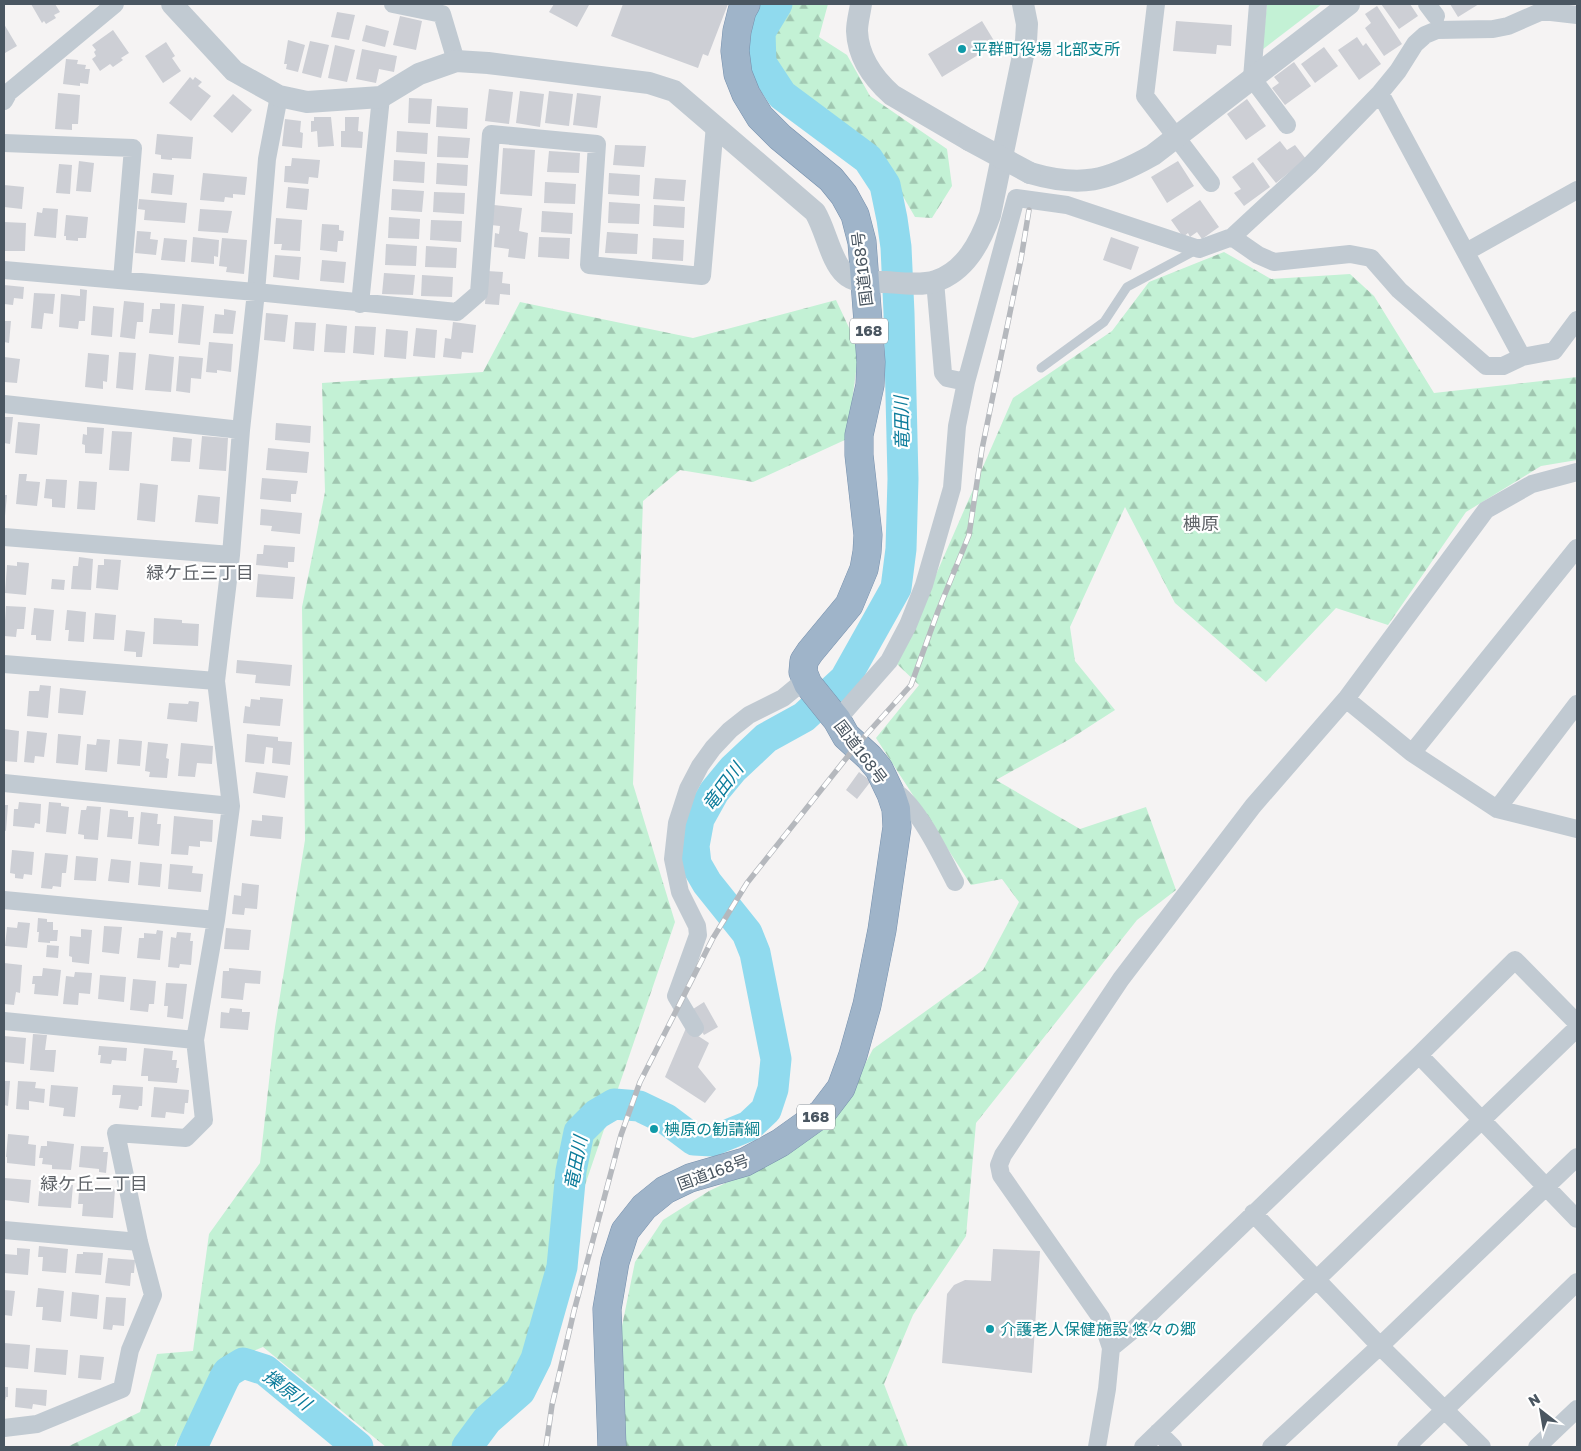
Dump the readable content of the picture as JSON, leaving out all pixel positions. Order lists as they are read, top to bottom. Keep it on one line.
{"streets":{"highway":["国道168号","168"]},"districts":["椣原","緑ケ丘三丁目","緑ケ丘二丁目"],"water":["竜田川","擽原川"],"places":["平群町役場 北部支所","椣原の勧請綱","介護老人保健施設 悠々の郷"],"north":"top left"}
